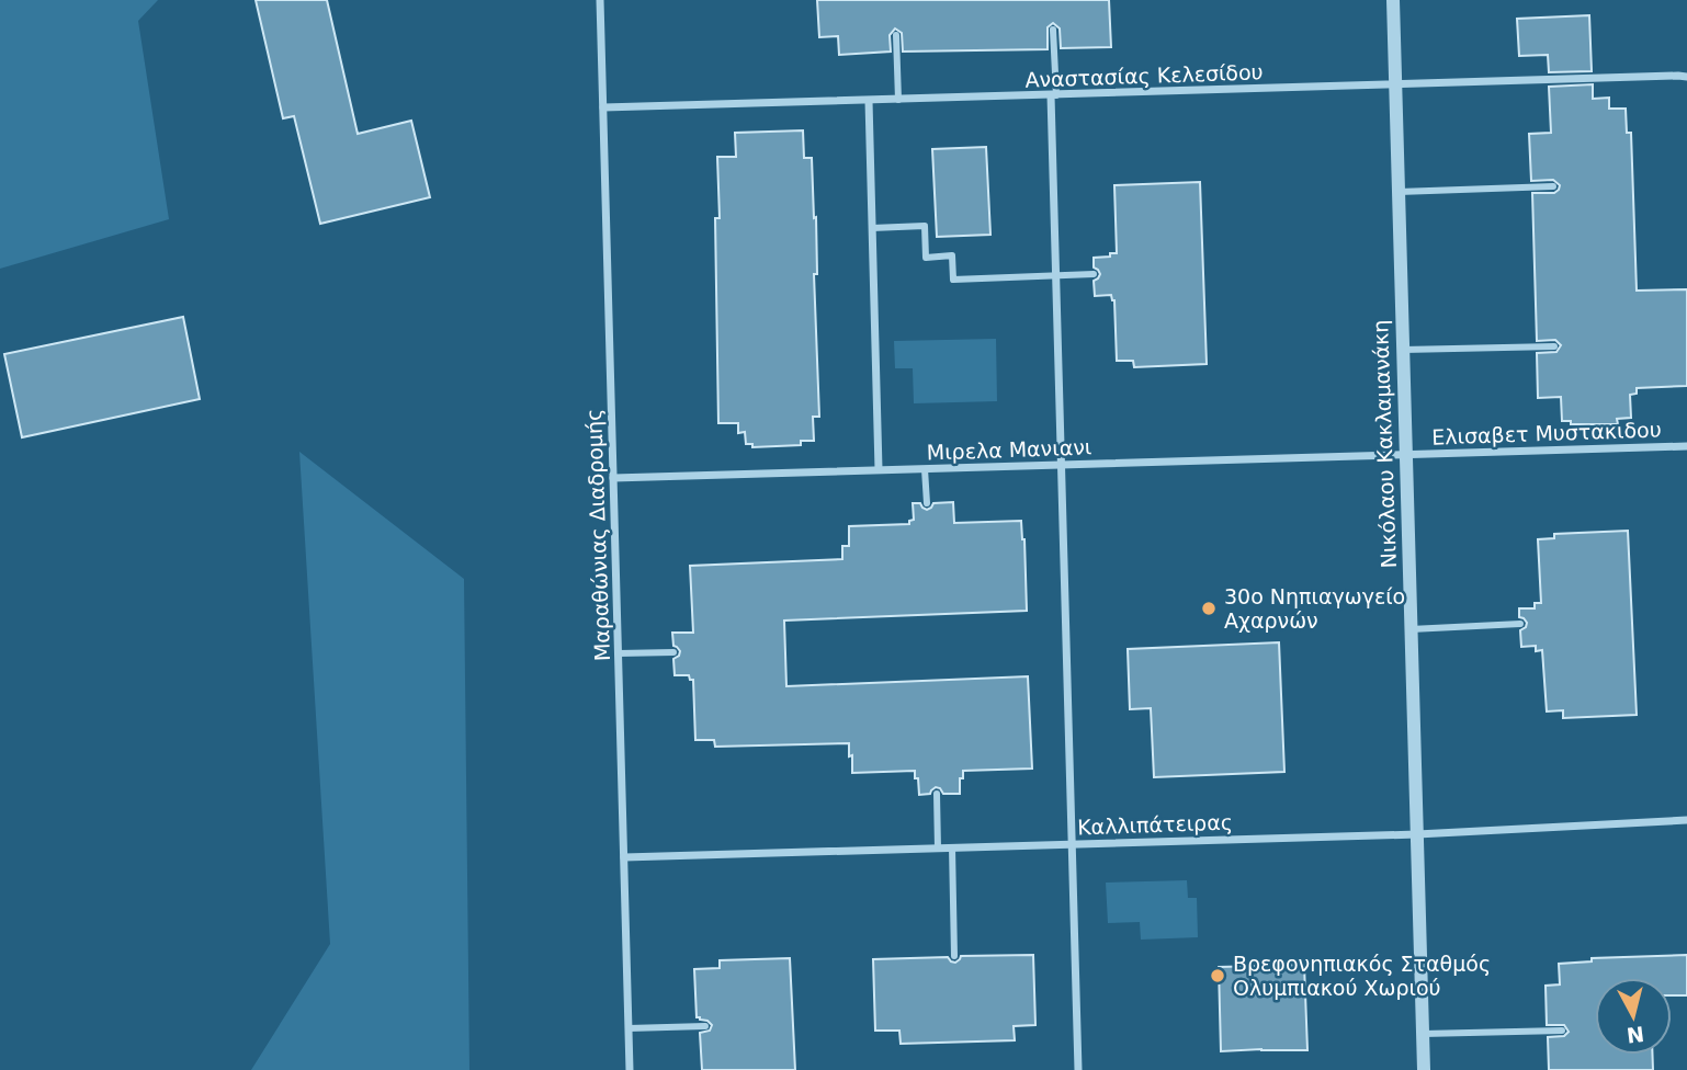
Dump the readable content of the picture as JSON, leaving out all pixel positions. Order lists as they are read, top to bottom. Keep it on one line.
{"streets":{"street":["Αναστασίας Κελεσίδου","Ελισαβετ Μυστακιδου","Νικόλαου Κακλαμανάκη","Μιρελα Μανιανι","Μαραθώνιας Διαδρομής","Καλλιπάτειρας"]},"crossings":[["Αναστασίας Κελεσίδου","Νικόλαου Κακλαμανάκη"],["Αναστασίας Κελεσίδου","Μαραθώνιας Διαδρομής"],["Ελισαβετ Μυστακιδου","Νικόλαου Κακλαμανάκη"],["Ελισαβετ Μυστακιδου","Μιρελα Μανιανι"],["Νικόλαου Κακλαμανάκη","Μιρελα Μανιανι"],["Νικόλαου Κακλαμανάκη","Καλλιπάτειρας"],["Μιρελα Μανιανι","Μαραθώνιας Διαδρομής"],["Μαραθώνιας Διαδρομής","Καλλιπάτειρας"]],"places":["30ο Νηπιαγωγείο Αχαρνών","Βρεφονηπιακός Σταθμός Ολυμπιακού Χωριού"],"north":"bottom"}
